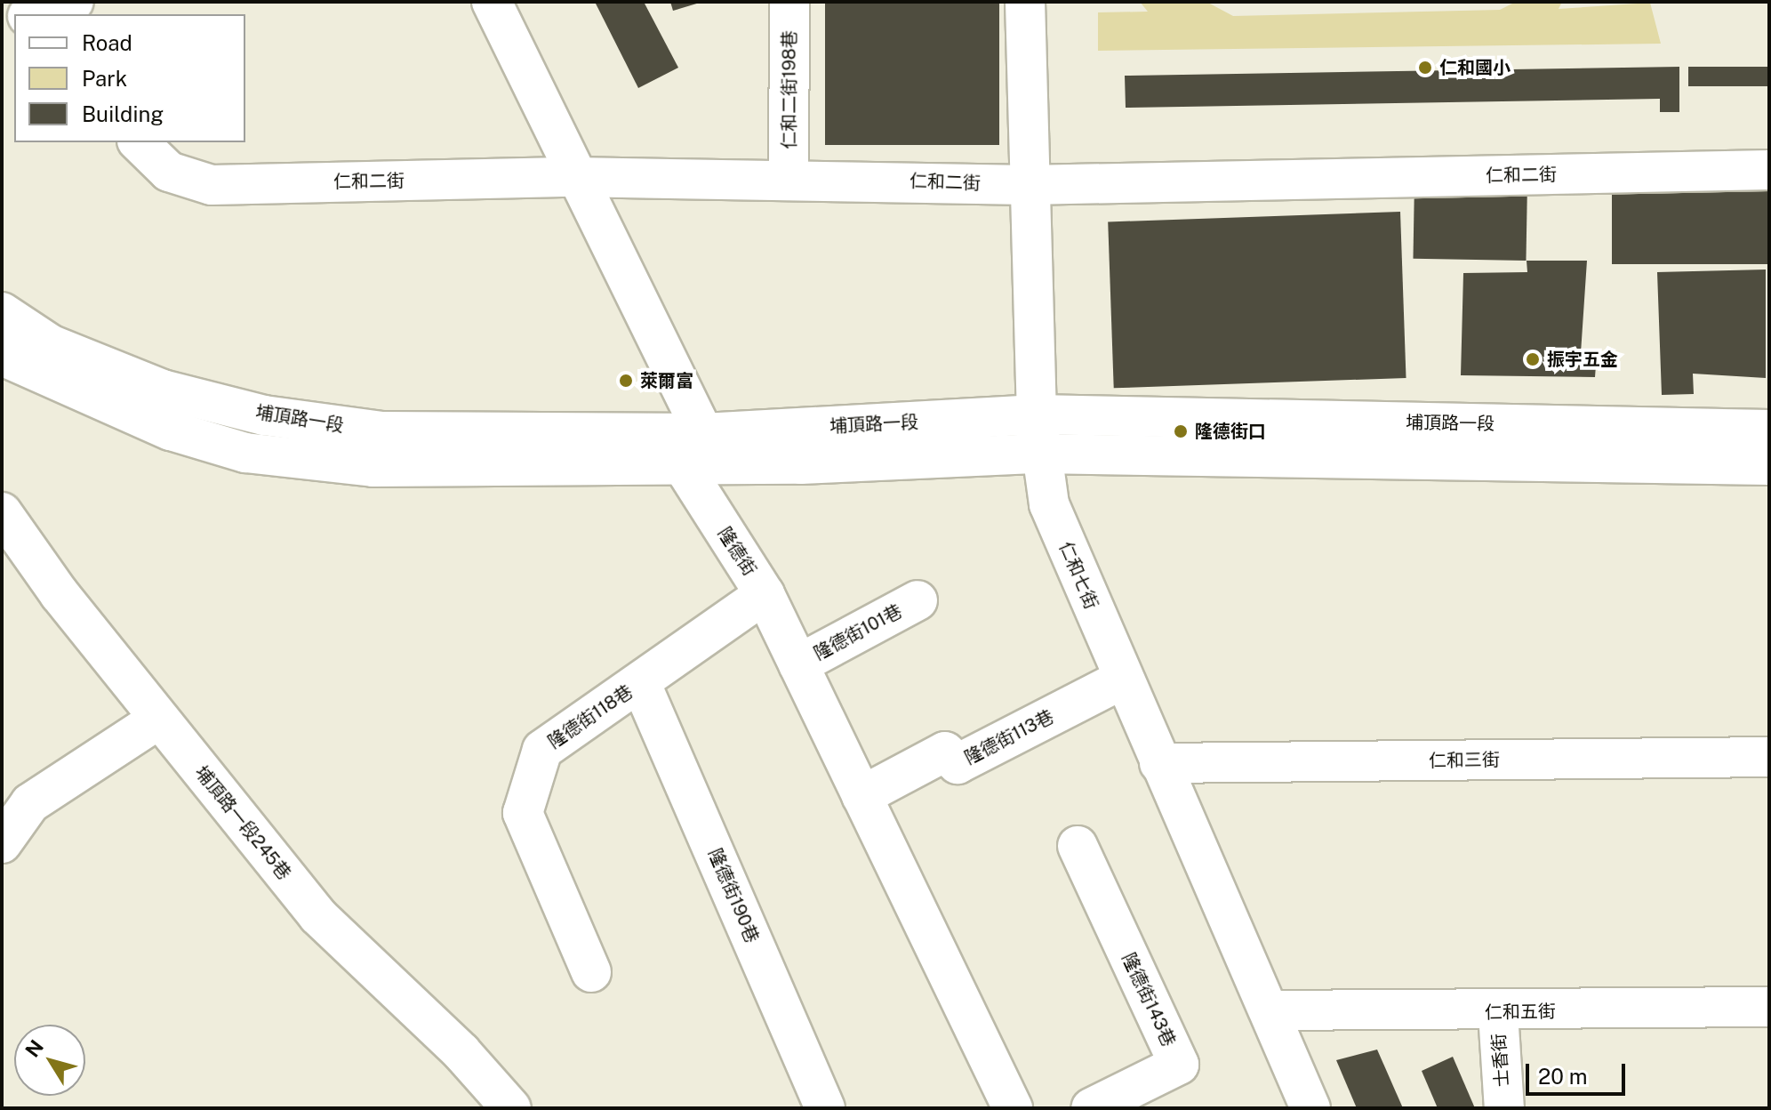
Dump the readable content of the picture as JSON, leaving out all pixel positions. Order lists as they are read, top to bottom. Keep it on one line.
{"streets":{"street":["仁和二街198巷","仁和二街","埔頂路一段","隆德街","仁和七街","隆德街101巷","隆德街118巷","隆德街113巷","仁和三街","埔頂路一段245巷","隆德街190巷","隆德街143巷","仁和五街","士香街"]},"crossings":[["仁和二街198巷","仁和二街"],["仁和二街","隆德街"],["仁和二街","仁和七街"],["埔頂路一段","隆德街"],["埔頂路一段","仁和七街"],["隆德街","隆德街101巷"],["隆德街","隆德街118巷"],["隆德街","隆德街113巷"],["仁和七街","隆德街113巷"],["仁和七街","仁和三街"],["仁和七街","仁和五街"],["隆德街118巷","隆德街190巷"],["仁和五街","士香街"]],"places":["仁和國小","振宇五金","萊爾富","隆德街口"],"legend":["Road","Park","Building"],"scale_bar":"20 m","north":"top left"}
